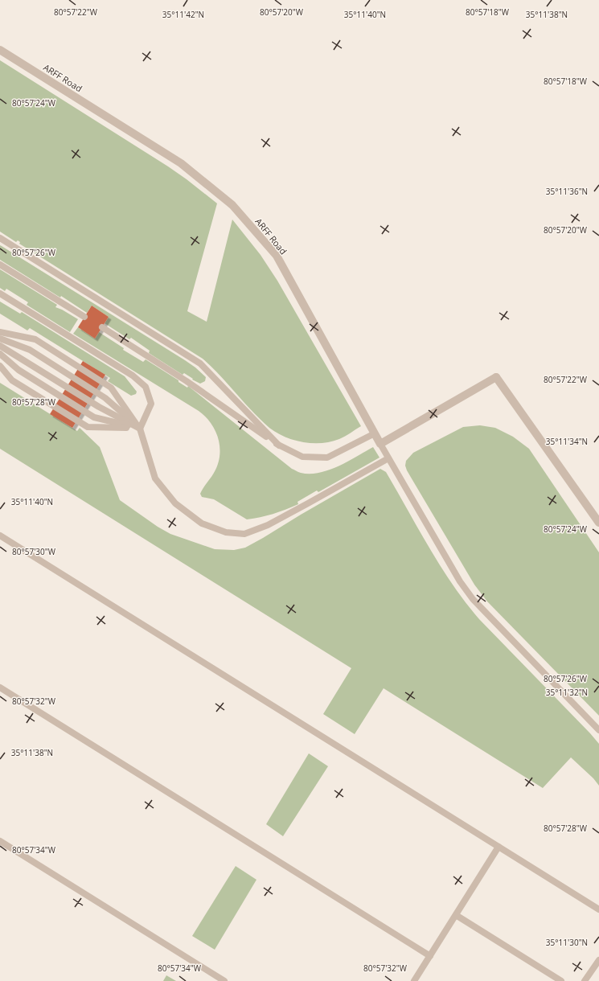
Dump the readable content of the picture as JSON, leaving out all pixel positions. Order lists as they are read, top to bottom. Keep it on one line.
{"streets":{"street":["ARFF Road"]},"coordinates":["80°57'22\"W","80°57'20\"W","80°57'18\"W","35°11'42\"N","35°11'40\"N","35°11'38\"N","80°57'24\"W","35°11'36\"N","80°57'26\"W","80°57'28\"W","35°11'34\"N","80°57'30\"W","35°11'32\"N","80°57'32\"W","80°57'34\"W","35°11'30\"N"]}
